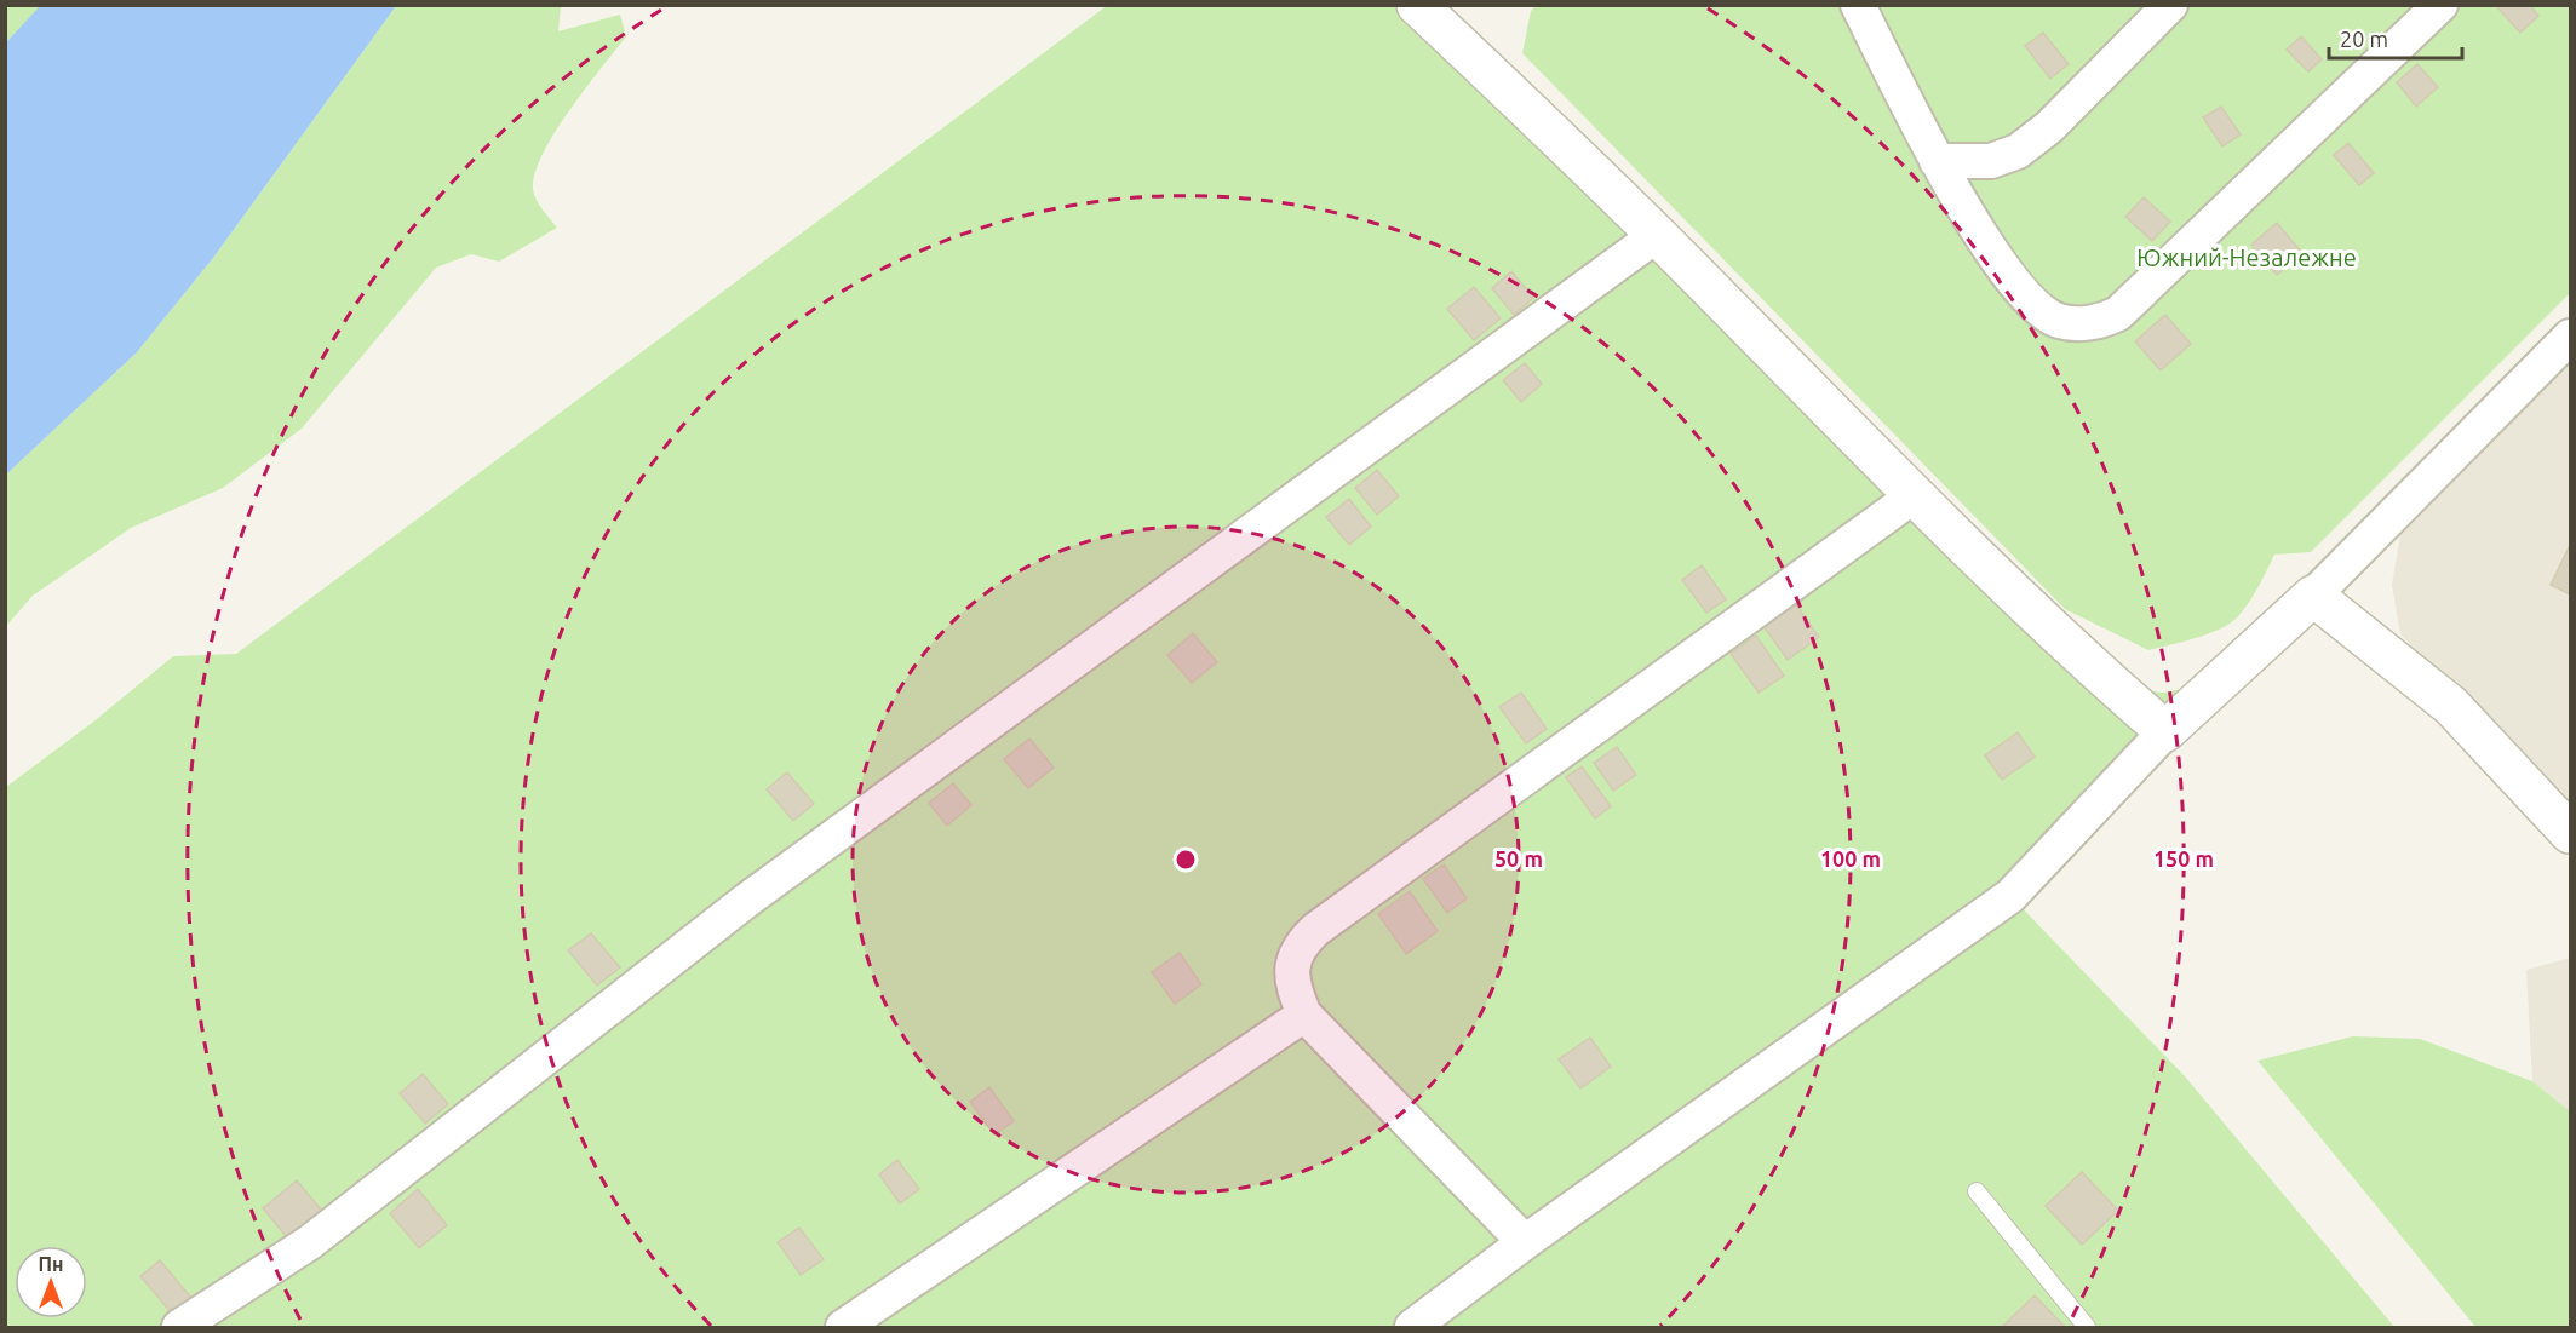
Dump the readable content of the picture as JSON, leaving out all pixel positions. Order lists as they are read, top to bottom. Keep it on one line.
{"parks":["Южний-Незалежне"],"scale_bar":"20 m","north":"top","rings":["50 m","100 m","150 m"]}
